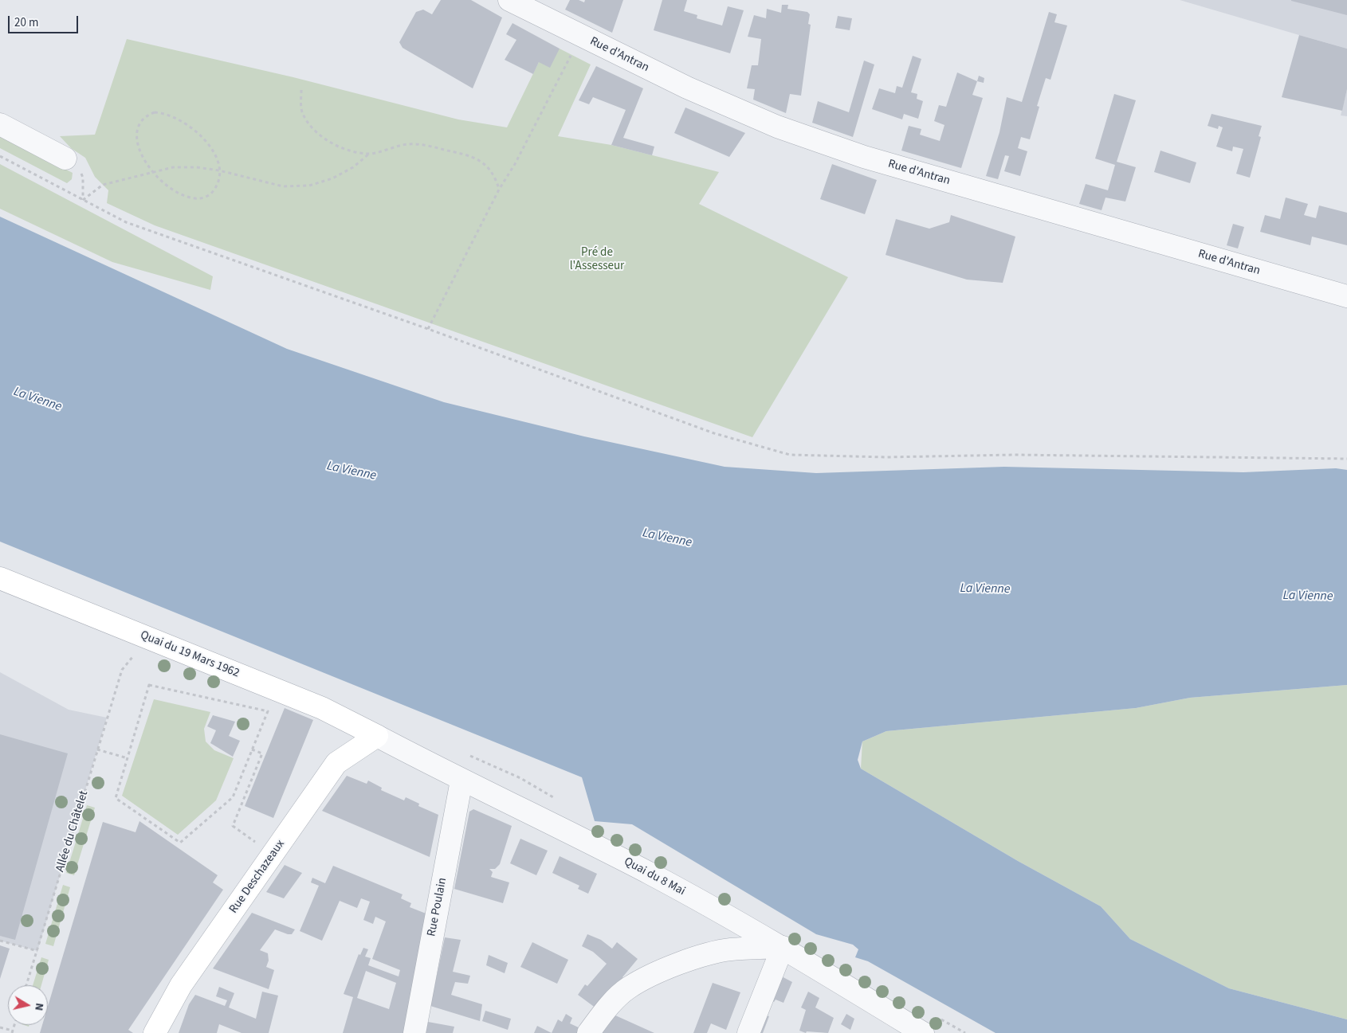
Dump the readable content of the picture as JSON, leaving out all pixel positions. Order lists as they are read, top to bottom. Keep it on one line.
{"streets":{"main road":["Quai du 19 Mars 1962","Rue Deschazeaux"],"street":["Rue d'Antran","Quai du 8 Mai","Rue Poulain"],"path":["Allée du Châtelet"]},"crossings":[["Quai du 19 Mars 1962","Rue Deschazeaux"],["Quai du 19 Mars 1962","Quai du 8 Mai"],["Rue Deschazeaux","Quai du 8 Mai"],["Quai du 8 Mai","Rue Poulain"]],"water":["La Vienne"],"parks":["Pré de l'Assesseur"],"scale_bar":"20 m","north":"right"}
